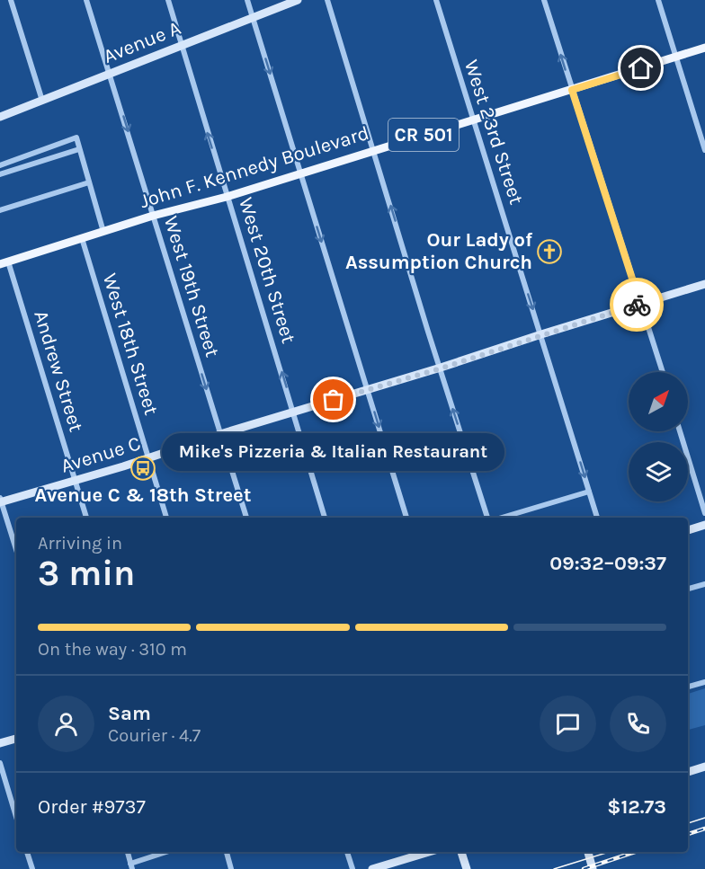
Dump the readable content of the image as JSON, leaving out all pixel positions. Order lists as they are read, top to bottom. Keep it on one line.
{"streets":{"main road":["Avenue A","CR 501","John F. Kennedy Boulevard","Avenue C"],"street":["West 23rd Street","West 20th Street","West 19th Street","West 18th Street","Andrew Street"]},"crossings":[["Avenue A","West 20th Street"],["Avenue A","West 19th Street"],["West 23rd Street","John F. Kennedy Boulevard"],["West 23rd Street","Avenue C"],["John F. Kennedy Boulevard","West 20th Street"],["John F. Kennedy Boulevard","West 19th Street"],["John F. Kennedy Boulevard","West 18th Street"],["John F. Kennedy Boulevard","Andrew Street"],["West 20th Street","Avenue C"],["West 19th Street","Avenue C"],["West 18th Street","Avenue C"],["Andrew Street","Avenue C"]],"one_way":["West 23rd Street","West 20th Street","West 19th Street"],"places":{"church":["Our Lady of Assumption Church"],"other":["Mike's Pizzeria & Italian Restaurant"],"bus stop":["Avenue C & 18th Street"]},"north":"top right","page":{"bubble":"Mike's Pizzeria & Italian Restaurant","heading":["3 min","Arriving in","09:32–09:37"],"panel":["Sam","Courier · 4.7","Order #9737","$12.73"],"bar":"On the way · 310 m"}}
